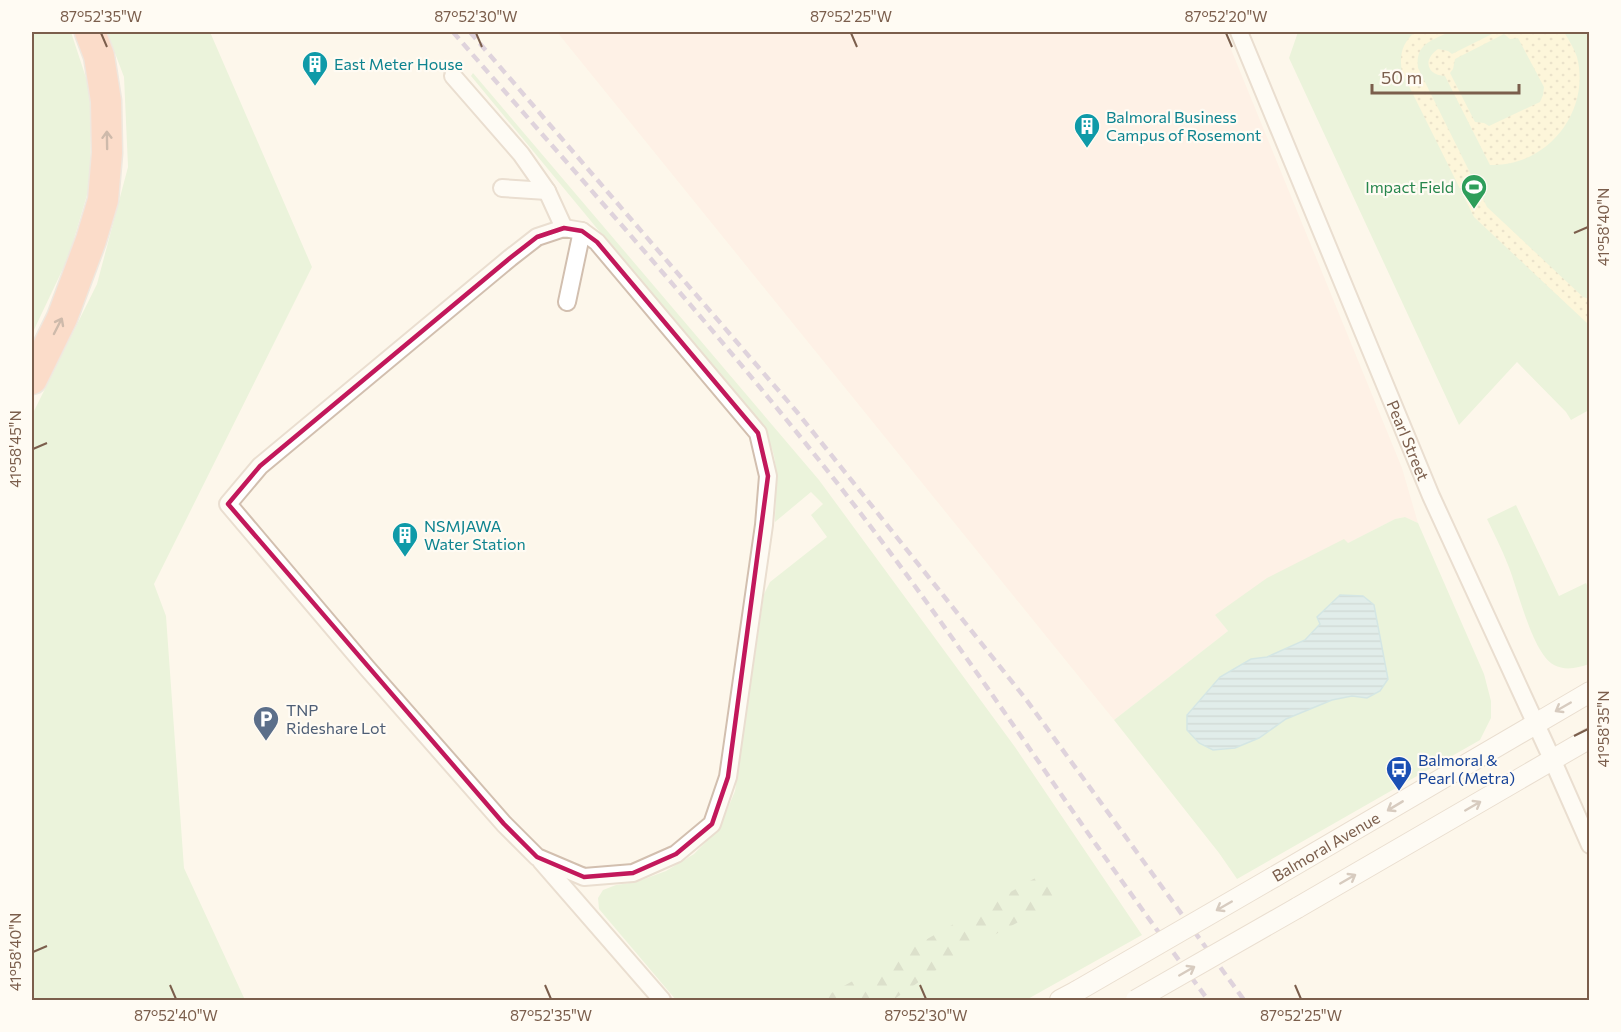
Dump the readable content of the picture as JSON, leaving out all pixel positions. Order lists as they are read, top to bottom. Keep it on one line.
{"streets":{"street":["Pearl Street","Balmoral Avenue"]},"crossings":[["Pearl Street","Balmoral Avenue"]],"places":{"building":["East Meter House","Balmoral Business Campus of Rosemont","NSMJAWA Water Station"],"sports":["Impact Field"],"parking":["TNP Rideshare Lot"],"bus stop":["Balmoral & Pearl (Metra)"]},"scale_bar":"50 m","coordinates":["87°52'35\"W","87°52'30\"W","87°52'25\"W","87°52'20\"W","41°58'40\"N","41°58'45\"N","41°58'35\"N","87°52'40\"W"]}
